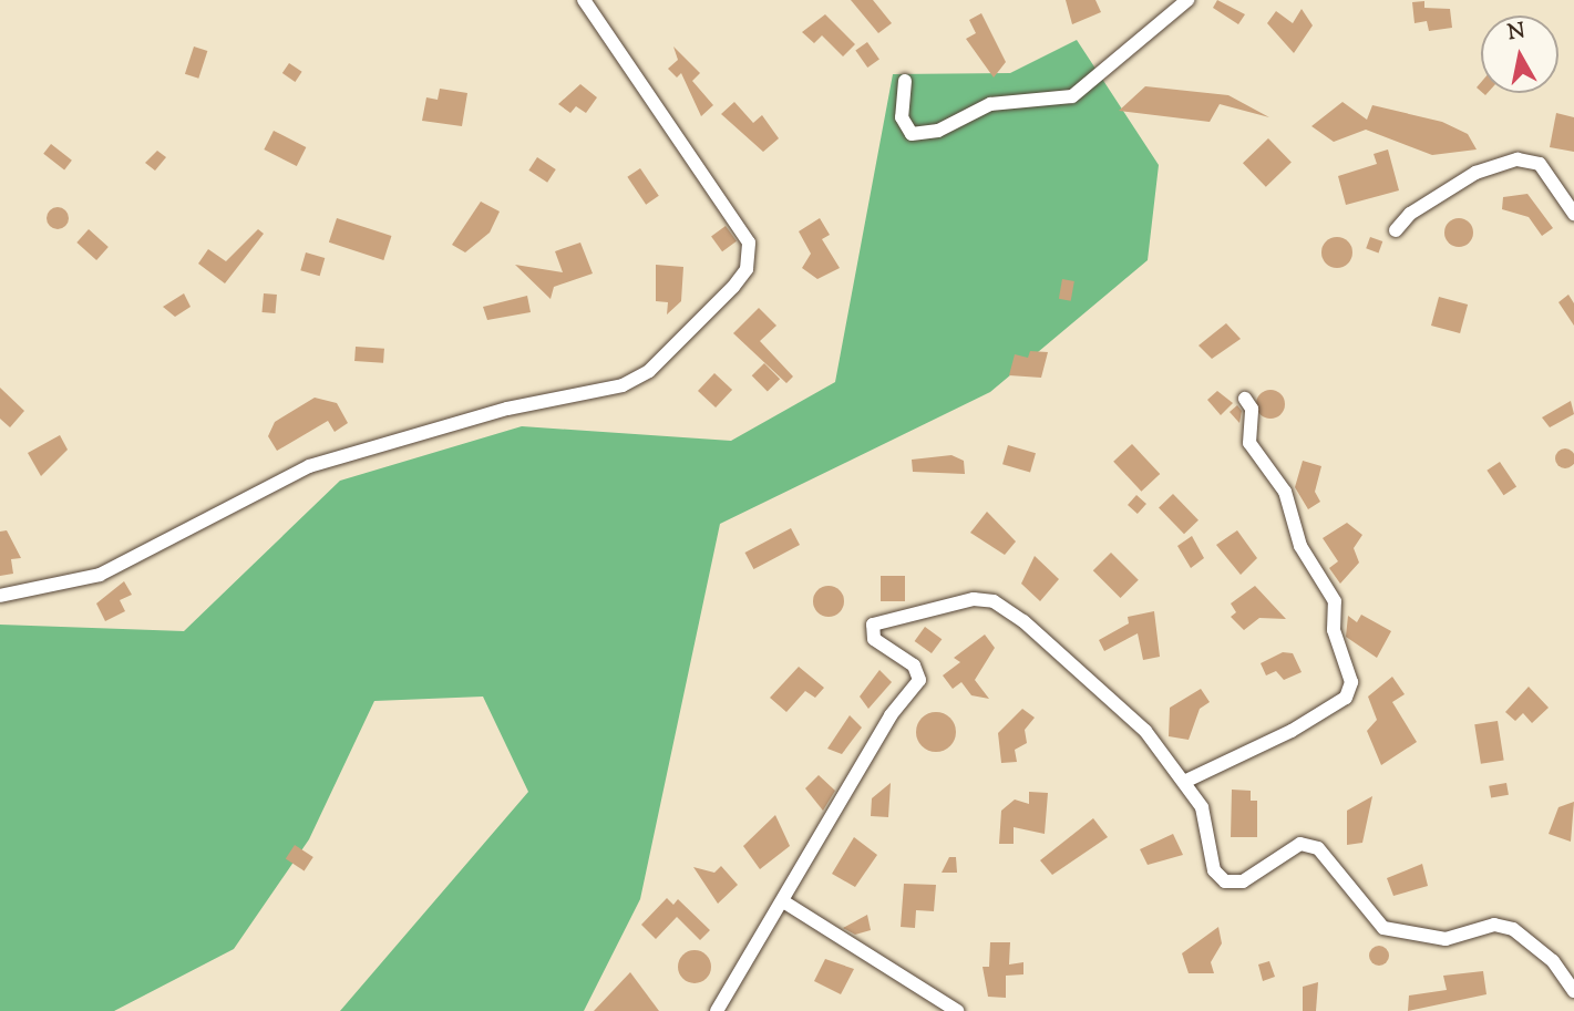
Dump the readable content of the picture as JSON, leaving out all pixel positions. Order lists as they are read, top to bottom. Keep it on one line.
{"north":"top"}
